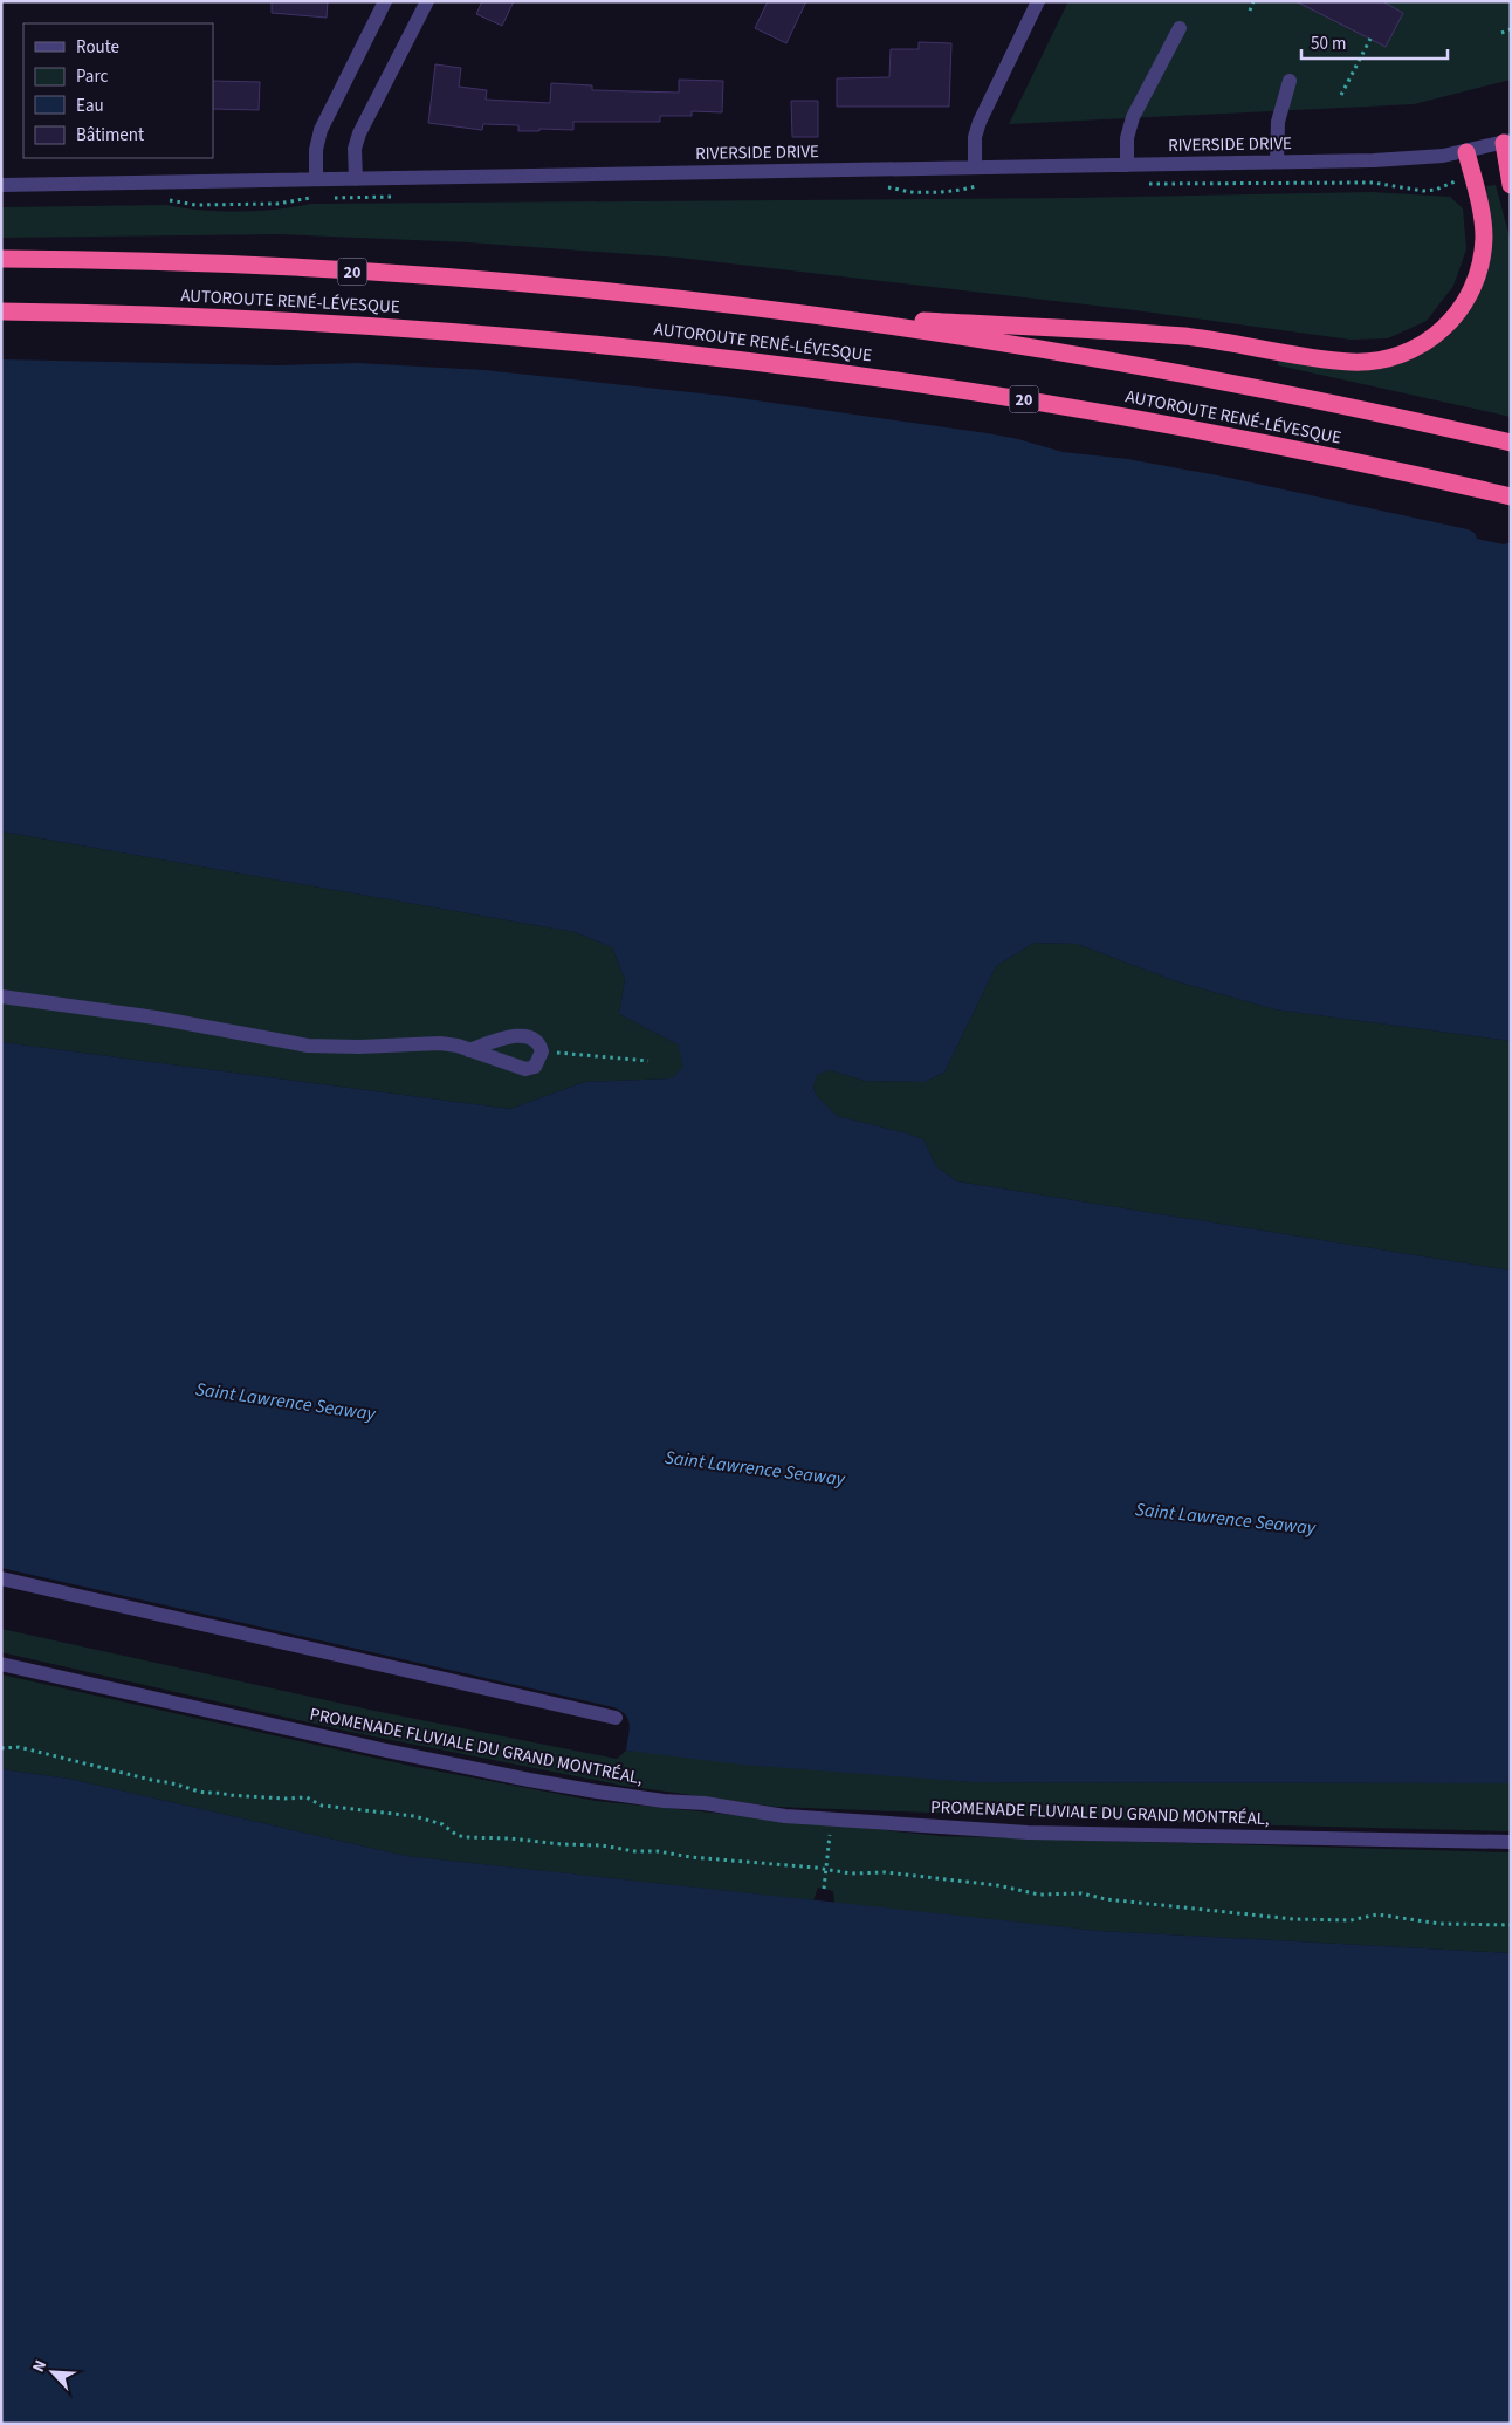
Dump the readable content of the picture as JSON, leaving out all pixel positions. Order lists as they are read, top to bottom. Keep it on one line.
{"streets":{"highway":["20","AUTOROUTE RENÉ-LÉVESQUE"],"street":["RIVERSIDE DRIVE","PROMENADE FLUVIALE DU GRAND MONTRÉAL,"]},"water":["Saint Lawrence Seaway"],"legend":["Route","Parc","Eau","Bâtiment"],"scale_bar":"50 m","north":"top left"}
